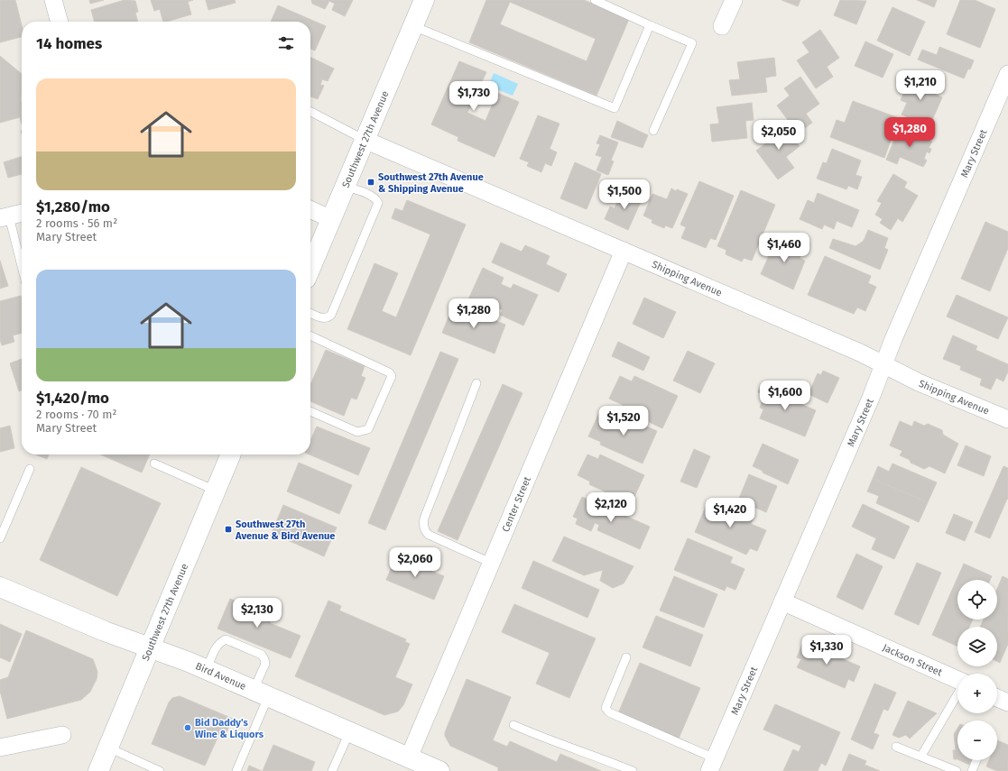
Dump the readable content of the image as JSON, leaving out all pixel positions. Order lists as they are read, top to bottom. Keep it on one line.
{"streets":{"main road":["Southwest 27th Avenue","Bird Avenue"],"street":["Mary Street","Shipping Avenue","Center Street","Jackson Street"]},"crossings":[["Southwest 27th Avenue","Shipping Avenue"],["Southwest 27th Avenue","Bird Avenue"],["Mary Street","Shipping Avenue"],["Mary Street","Jackson Street"],["Shipping Avenue","Center Street"],["Center Street","Bird Avenue"]],"places":{"transit":["Southwest 27th Avenue & Shipping Avenue","Southwest 27th Avenue & Bird Avenue"],"other":["Bid Daddy's Wine & Liquors"]},"page":{"heading":"14 homes","list":[{"name":"$1,280/mo","note":"2 rooms · 56 m² · Mary Street"},{"name":"$1,420/mo","note":"2 rooms · 70 m² · Mary Street"}],"price":["$1,210","$1,730","$1,280","$2,050","$1,500","$1,460","$1,280","$1,600","$1,520","$2,120","$1,420","$2,060","$2,130","$1,330"],"map_buttons":["+","−"]}}
